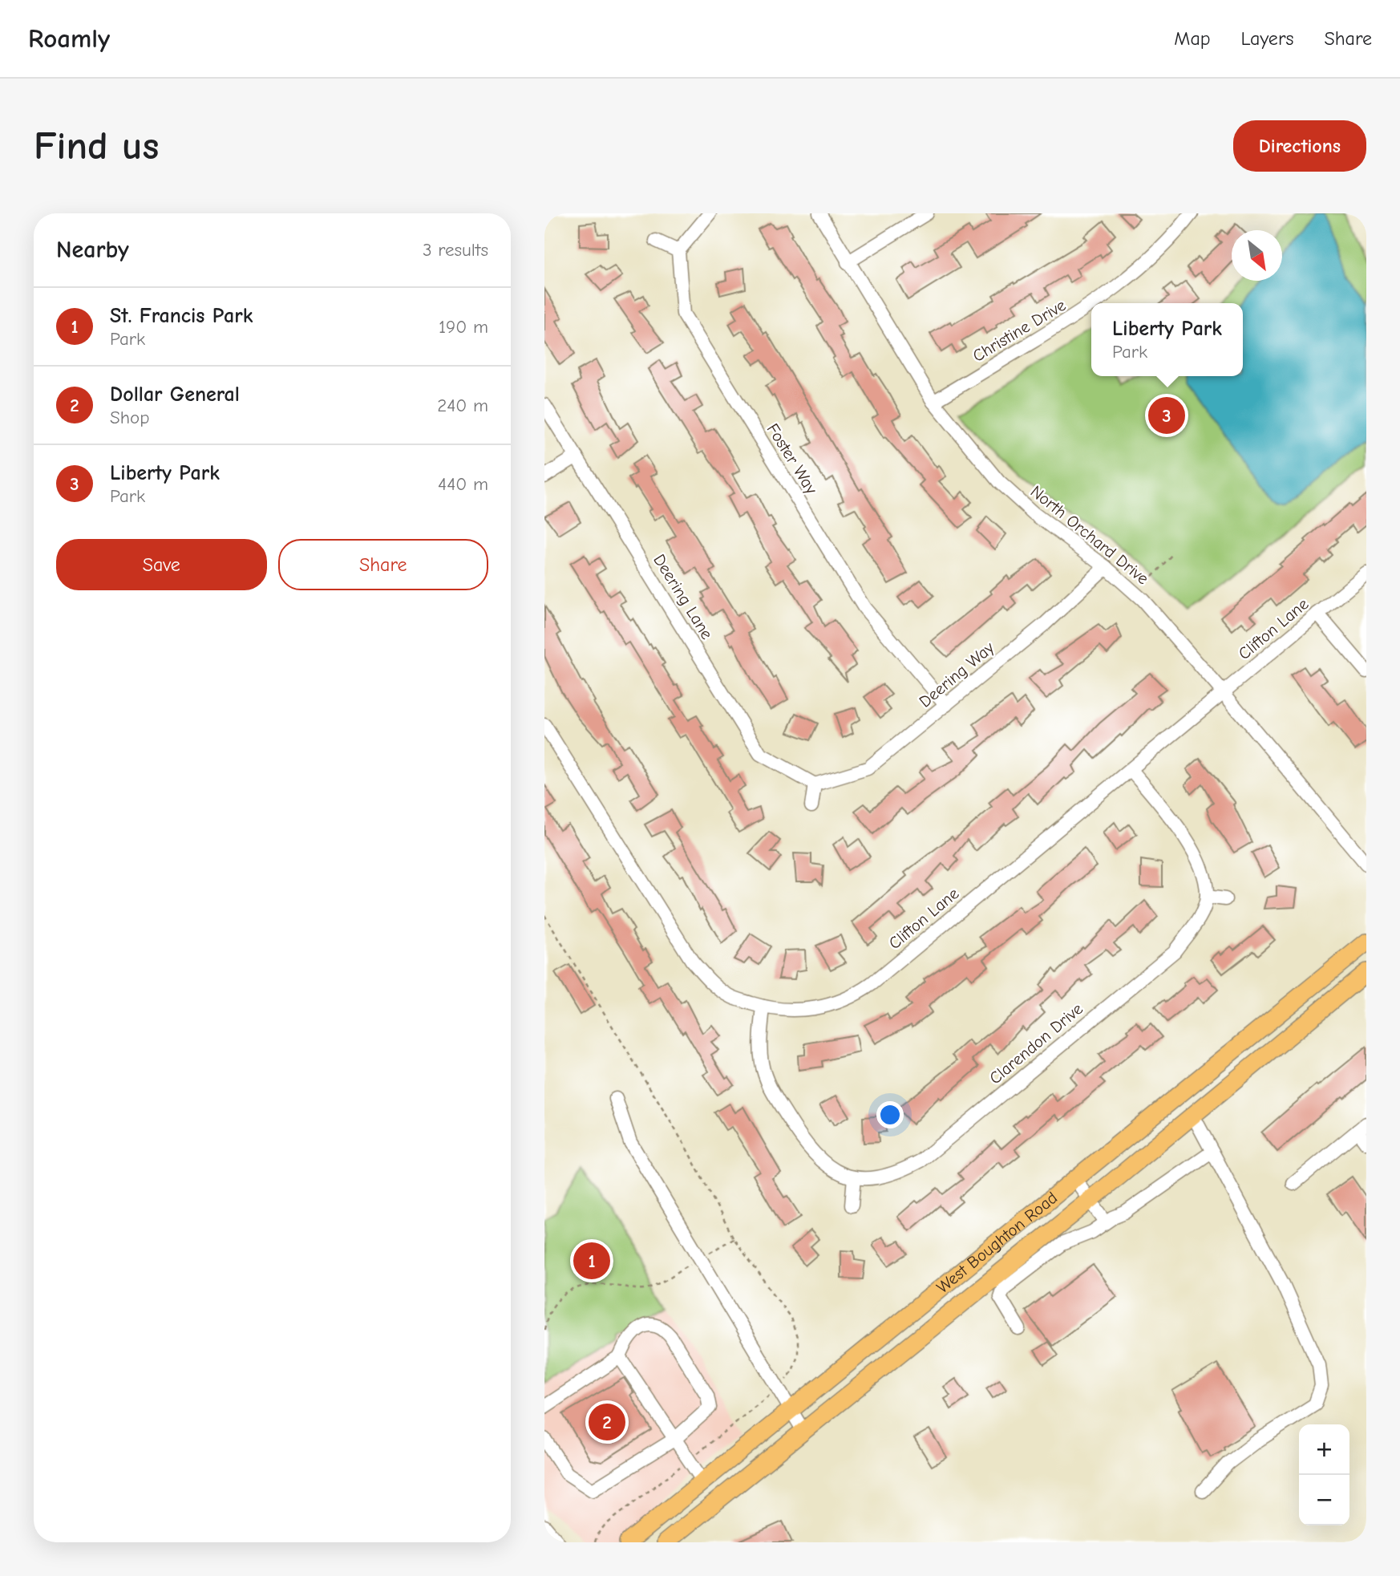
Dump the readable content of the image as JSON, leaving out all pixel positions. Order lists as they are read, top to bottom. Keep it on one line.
{"streets":{"main road":["West Boughton Road"],"street":["Christine Drive","Foster Way","North Orchard Drive","Deering Lane","Clifton Lane","Deering Way","Clarendon Drive"]},"crossings":[["Christine Drive","North Orchard Drive"],["Foster Way","Deering Way"],["North Orchard Drive","Clifton Lane"],["North Orchard Drive","Deering Way"],["Deering Lane","Deering Way"]],"north":"bottom right","page":{"header":"Roamly","nav":["Map","Layers","Share"],"buttons":["Directions",["Save","Share"]],"title":"Find us","heading":["Nearby","3 results"],"list":[{"mark":"1","name":"St. Francis Park","note":"Park","value":"190 m"},{"mark":"2","name":"Dollar General","note":"Shop","value":"240 m"},{"mark":"3","name":"Liberty Park","note":"Park","value":"440 m"}],"popup":["Liberty Park","Park"],"pins":["3","1","2"],"map_buttons":["+","−"]}}
